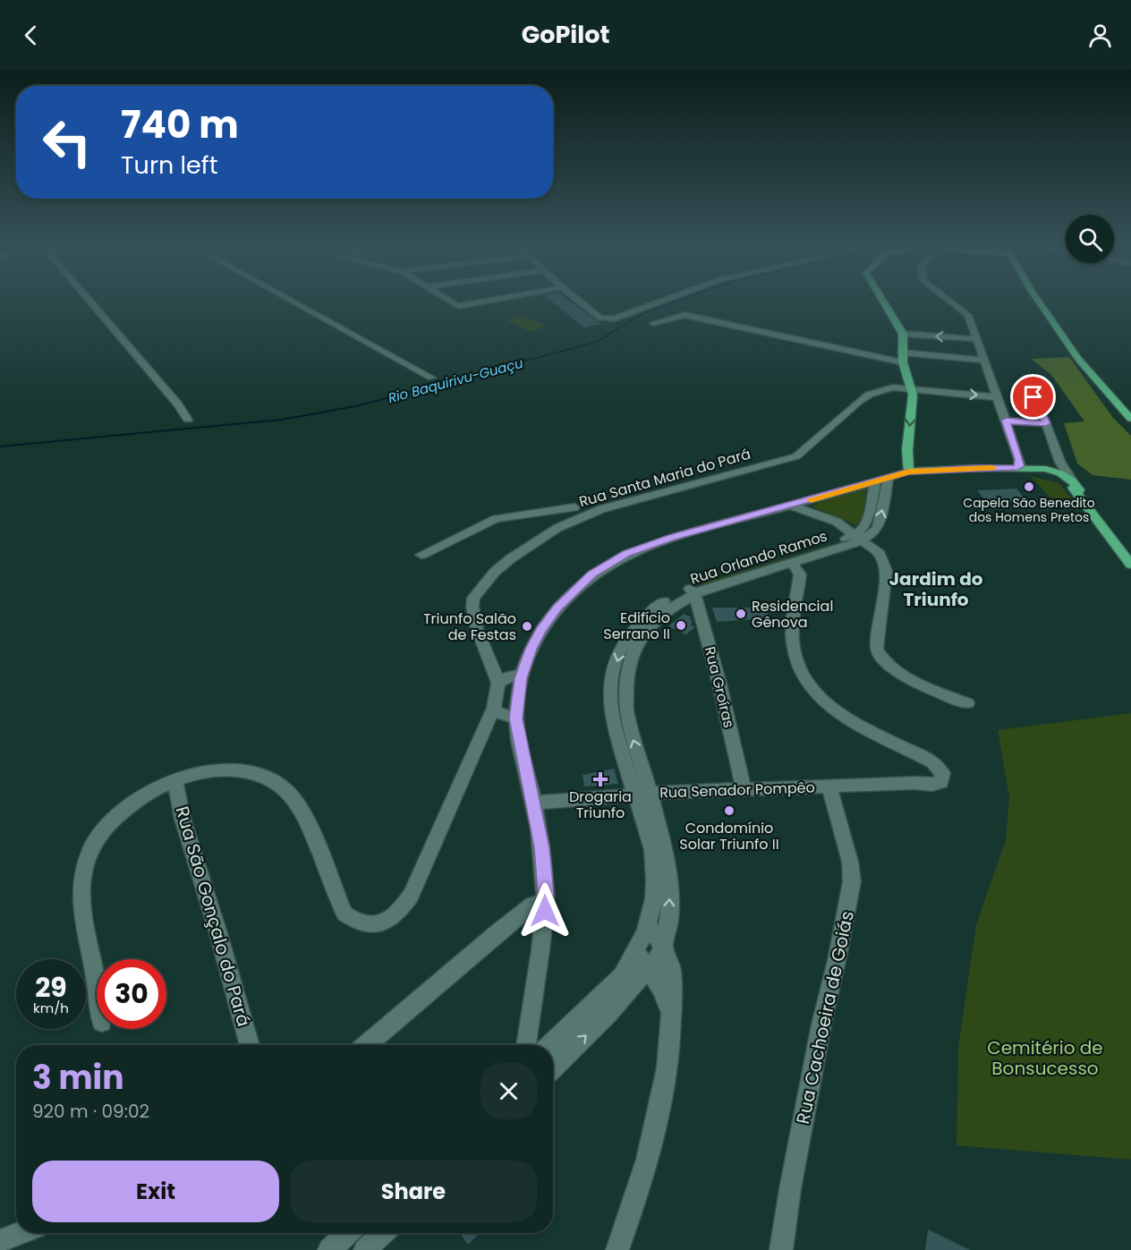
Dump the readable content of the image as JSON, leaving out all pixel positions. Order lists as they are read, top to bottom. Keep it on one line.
{"streets":{"street":["Rua Santa Maria do Pará","Rua Orlando Ramos","Rua Groíras","Rua Senador Pompêo","Rua São Gonçalo do Pará","Rua Cachoeira de Goiás"]},"crossings":[["Rua Orlando Ramos","Rua Groíras"],["Rua Orlando Ramos","Rua Senador Pompêo"],["Rua Groíras","Rua Senador Pompêo"],["Rua Senador Pompêo","Rua Cachoeira de Goiás"]],"districts":["Jardim do Triunfo"],"water":["Rio Baquirivu-Guaçu"],"parks":["Cemitério de Bonsucesso"],"places":{"other":["Capela São Benedito dos Homens Pretos","Residencial Gênova","Edifício Serrano II","Triunfo Salão de Festas","Condomínio Solar Triunfo II"],"health":["Drogaria Triunfo"]},"page":{"header":"GoPilot","turn":["740 m","Turn left"],"speed":"29 km/h","limit":"30","heading":["3 min","920 m · 09:02"],"buttons":["Exit","Share"]}}
